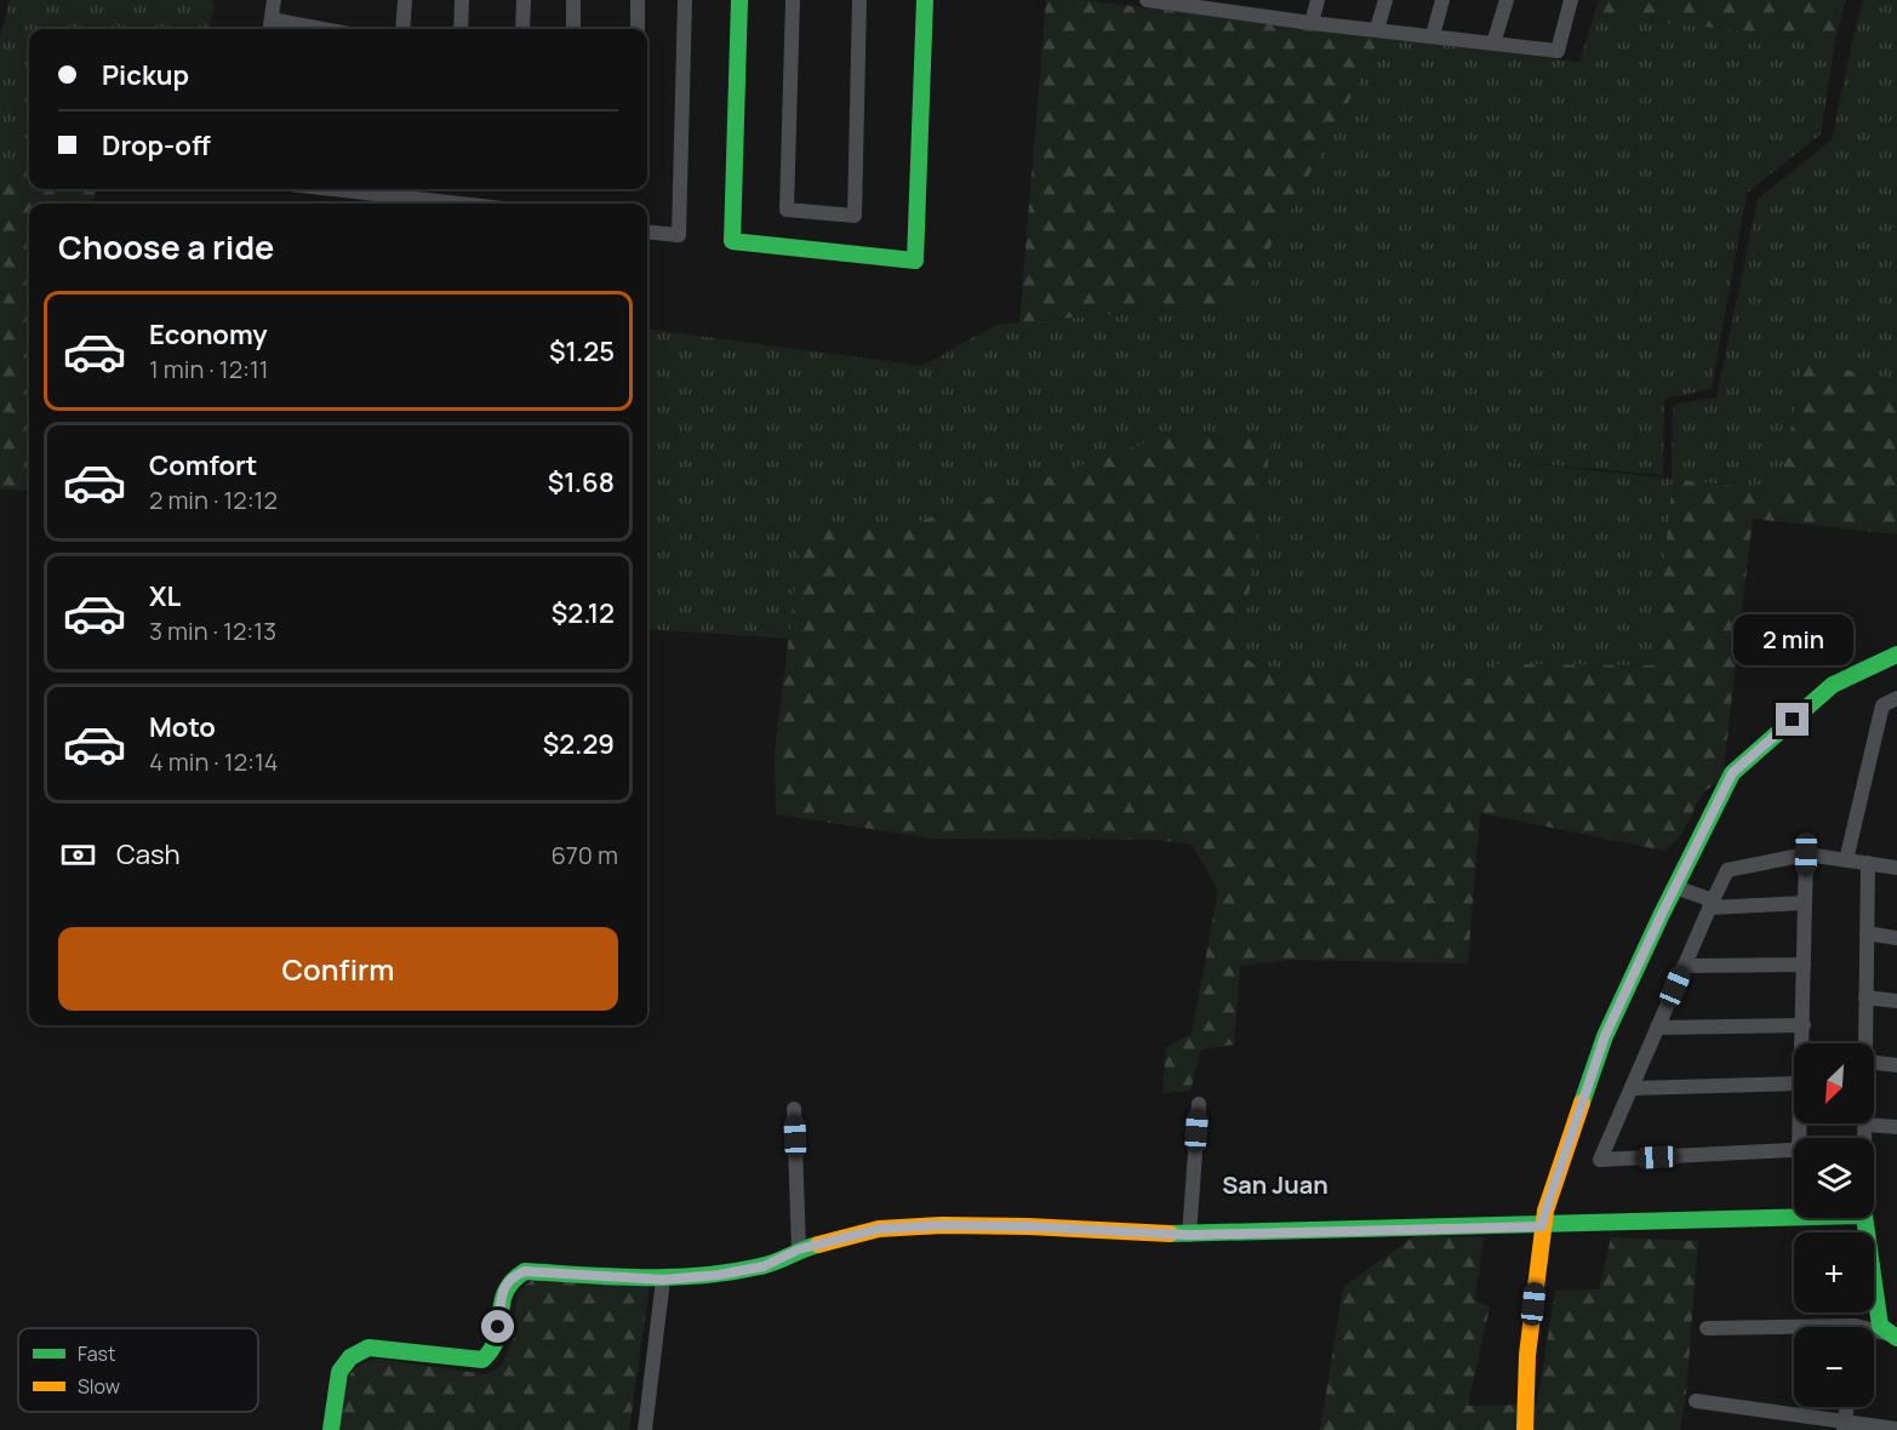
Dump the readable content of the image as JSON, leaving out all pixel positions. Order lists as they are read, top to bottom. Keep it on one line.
{"districts":["San Juan"],"legend":["Fast","Slow"],"north":"bottom left","page":{"banner":["Pickup","Drop-off"],"heading":"Choose a ride","list":[{"name":"Economy","note":"1 min · 12:11","value":"$1.25"},{"name":"Comfort","note":"2 min · 12:12","value":"$1.68"},{"name":"XL","note":"3 min · 12:13","value":"$2.12"},{"name":"Moto","note":"4 min · 12:14","value":"$2.29"}],"bubble":"2 min","pay":["Cash","670 m"],"buttons":"Confirm","map_buttons":["+","−"]}}
